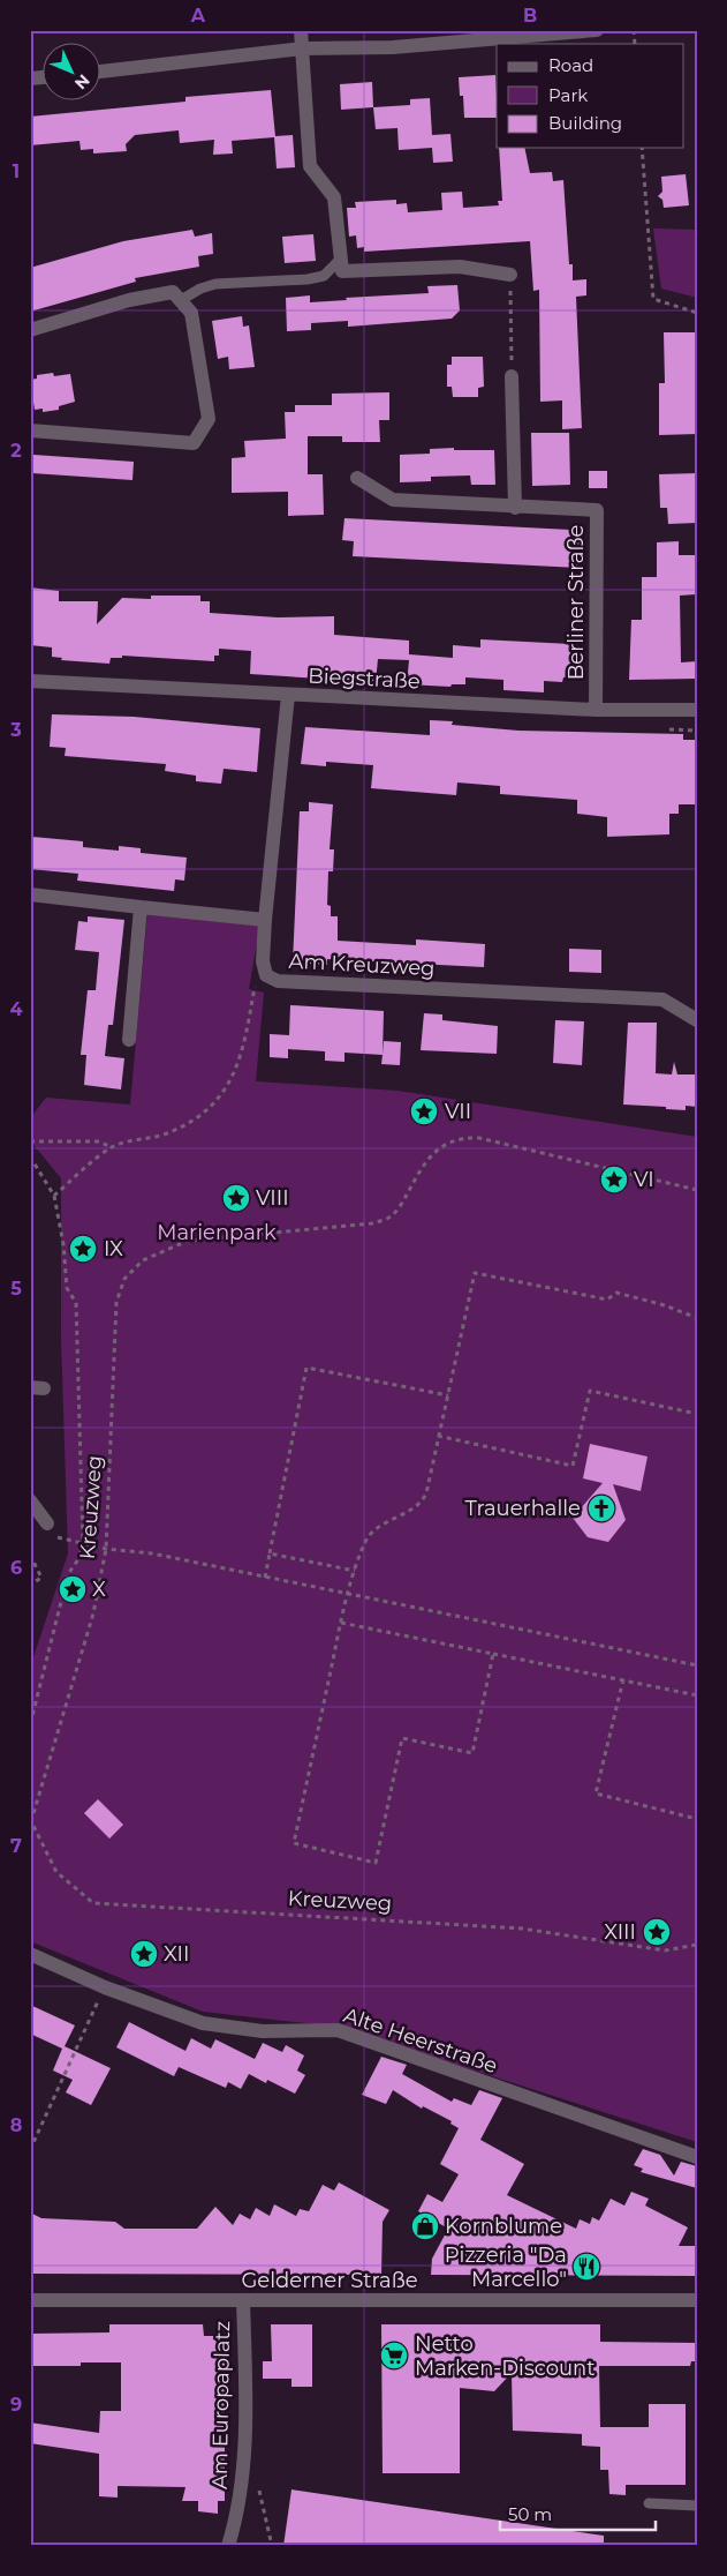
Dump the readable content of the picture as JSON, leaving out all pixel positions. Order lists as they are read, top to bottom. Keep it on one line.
{"streets":{"street":["Berliner Straße","Biegstraße","Am Kreuzweg","Alte Heerstraße","Gelderner Straße","Am Europaplatz"],"path":["Kreuzweg"]},"crossings":[["Berliner Straße","Biegstraße"],["Biegstraße","Am Kreuzweg"],["Gelderner Straße","Am Europaplatz"]],"parks":["Marienpark"],"places":{"place":["VII","VI","VIII","IX","X","XIII","XII"],"church":["Trauerhalle"],"shop":["Kornblume"],"restaurant":["Pizzeria \"Da Marcello\""],"supermarket":["Netto Marken-Discount"]},"legend":["Road","Park","Building"],"scale_bar":"50 m","north":"bottom right","grid":{"columns":["A","B"],"rows":["1","2","3","4","5","6","7","8","9"]}}
